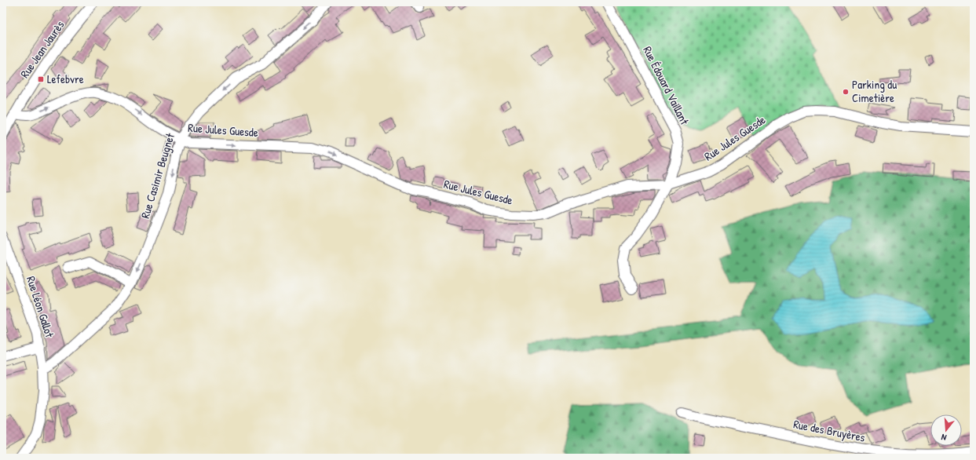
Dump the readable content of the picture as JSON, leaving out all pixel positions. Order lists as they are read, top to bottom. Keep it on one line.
{"streets":{"street":["Rue Jean Jaurès","Rue Édouard Vaillant","Rue Jules Guesde","Rue Casimir Beugnet","Rue Léon Gallot","Rue des Bruyères"]},"crossings":[["Rue Jean Jaurès","Rue Jules Guesde"],["Rue Édouard Vaillant","Rue Jules Guesde"],["Rue Jules Guesde","Rue Casimir Beugnet"],["Rue Casimir Beugnet","Rue Léon Gallot"]],"one_way":["Rue Jules Guesde","Rue Casimir Beugnet"],"places":{"transit":["Lefebvre"],"other":["Parking du Cimetière"]},"north":"bottom"}
